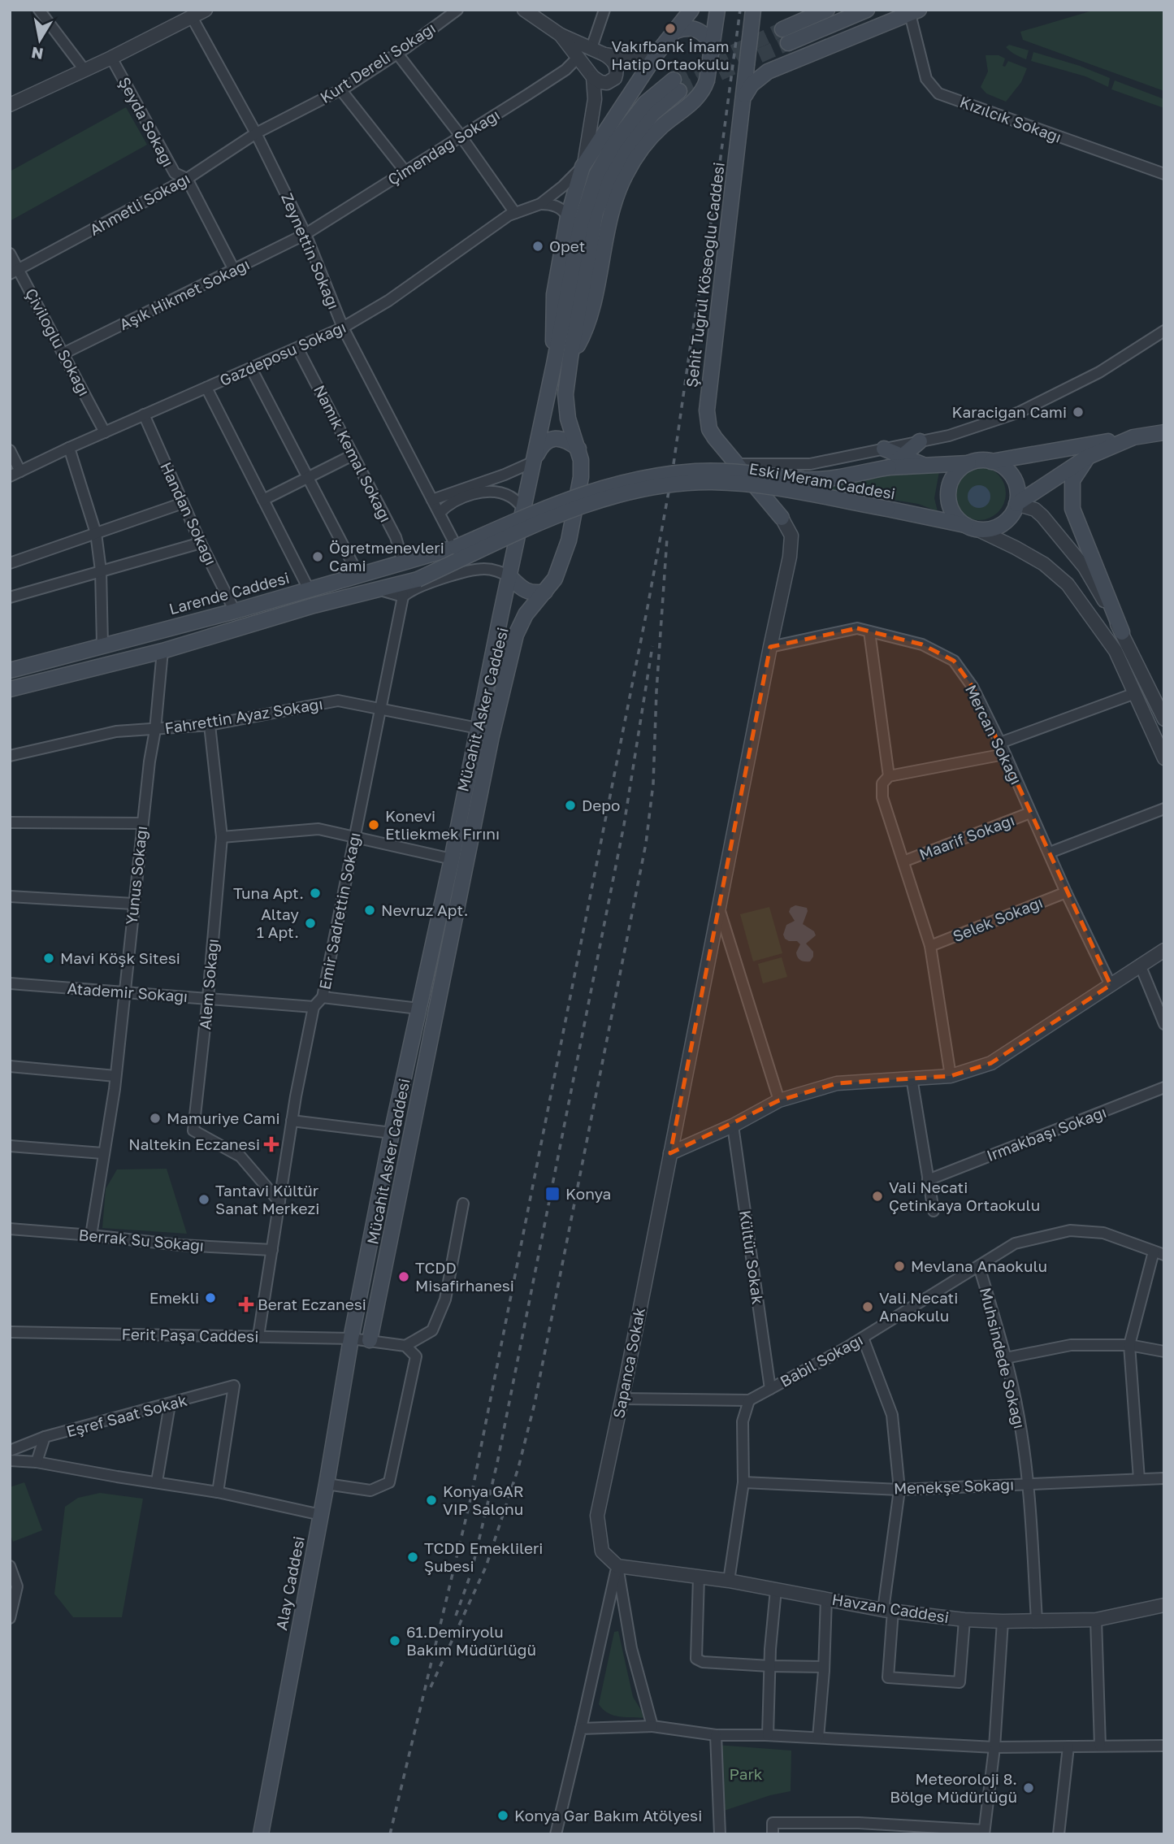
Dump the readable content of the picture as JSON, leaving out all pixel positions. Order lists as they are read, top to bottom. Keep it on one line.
{"streets":{"main road":["Şehit Tuğrul Köseoğlu Caddesi","Eski Meram Caddesi","Larende Caddesi","Mücahit Asker Caddesi","Alay Caddesi"],"street":["Kurt Dereli Sokağı","Kızılcık Sokağı","Şeyda Sokağı","Çimendağ Sokağı","Ahmetli Sokağı","Zeynettin Sokağı","Aşık Hikmet Sokağı","Çiviloğlu Sokağı","Gazdeposu Sokağı","Namık Kemal Sokağı","Handan Sokağı","Fahrettin Ayaz Sokağı","Mercan Sokağı","Maarif Sokağı","Yunus Sokağı","Emir Sadrettin Sokağı","Selek Sokağı","Alem Sokağı","Atademir Sokağı","Irmakbaşı Sokağı","Berrak Su Sokağı","Kültür Sokak","Ferit Paşa Caddesi","Muhsindede Sokağı","Babil Sokağı","Sapanca Sokak","Eşref Saat Sokak","Menekşe Sokağı","Havzan Caddesi"]},"crossings":[["Kurt Dereli Sokağı","Ahmetli Sokağı"],["Şeyda Sokağı","Ahmetli Sokağı"],["Şeyda Sokağı","Aşık Hikmet Sokağı"],["Çimendağ Sokağı","Zeynettin Sokağı"],["Çimendağ Sokağı","Aşık Hikmet Sokağı"],["Ahmetli Sokağı","Zeynettin Sokağı"],["Ahmetli Sokağı","Çiviloğlu Sokağı"],["Zeynettin Sokağı","Aşık Hikmet Sokağı"],["Zeynettin Sokağı","Gazdeposu Sokağı"],["Zeynettin Sokağı","Eski Meram Caddesi"],["Zeynettin Sokağı","Larende Caddesi"],["Şehit Tuğrul Köseoğlu Caddesi","Sapanca Sokak"],["Aşık Hikmet Sokağı","Çiviloğlu Sokağı"],["Çiviloğlu Sokağı","Gazdeposu Sokağı"],["Gazdeposu Sokağı","Namık Kemal Sokağı"],["Gazdeposu Sokağı","Handan Sokağı"],["Namık Kemal Sokağı","Larende Caddesi"],["Eski Meram Caddesi","Larende Caddesi"],["Eski Meram Caddesi","Emir Sadrettin Sokağı"],["Handan Sokağı","Larende Caddesi"],["Mücahit Asker Caddesi","Fahrettin Ayaz Sokağı"],["Mücahit Asker Caddesi","Ferit Paşa Caddesi"],["Mücahit Asker Caddesi","Alay Caddesi"],["Fahrettin Ayaz Sokağı","Yunus Sokağı"],["Fahrettin Ayaz Sokağı","Emir Sadrettin Sokağı"],["Fahrettin Ayaz Sokağı","Alem Sokağı"],["Mercan Sokağı","Maarif Sokağı"],["Mercan Sokağı","Selek Sokağı"],["Mercan Sokağı","Sapanca Sokak"],["Yunus Sokağı","Atademir Sokağı"],["Yunus Sokağı","Berrak Su Sokağı"],["Emir Sadrettin Sokağı","Alem Sokağı"],["Emir Sadrettin Sokağı","Atademir Sokağı"],["Emir Sadrettin Sokağı","Berrak Su Sokağı"],["Emir Sadrettin Sokağı","Ferit Paşa Caddesi"],["Alem Sokağı","Atademir Sokağı"],["Kültür Sokak","Babil Sokağı"],["Ferit Paşa Caddesi","Alay Caddesi"],["Muhsindede Sokağı","Babil Sokağı"],["Muhsindede Sokağı","Menekşe Sokağı"],["Muhsindede Sokağı","Havzan Caddesi"],["Babil Sokağı","Sapanca Sokak"],["Sapanca Sokak","Havzan Caddesi"]],"parks":["Park"],"places":{"other":["Vakıfbank İmam Hatip Ortaokulu","Opet","Karaciğan Cami","Öğretmenevleri Cami","Depo","Konevi Etliekmek Fırını","Tuna Apt.","Nevruz Apt.","Altay 1 Apt.","Mavi Köşk Sitesi","Mamuriye Cami","Vali Necati Çetinkaya Ortaokulu","Tantavi Kültür Sanat Merkezi","Mevlana Anaokulu","TCDD Misafirhanesi","Emekli","Vali Necati Anaokulu","Konya GAR VIP Salonu","TCDD Emeklileri Şubesi","61.Demiryolu Bakım Müdürlüğü","Meteoroloji 8. Bölge Müdürlüğü","Konya Gar Bakım Atölyesi"],"health":["Naltekin Eczanesi","Berat Eczanesi"],"transit":["Konya"]},"north":"bottom"}
